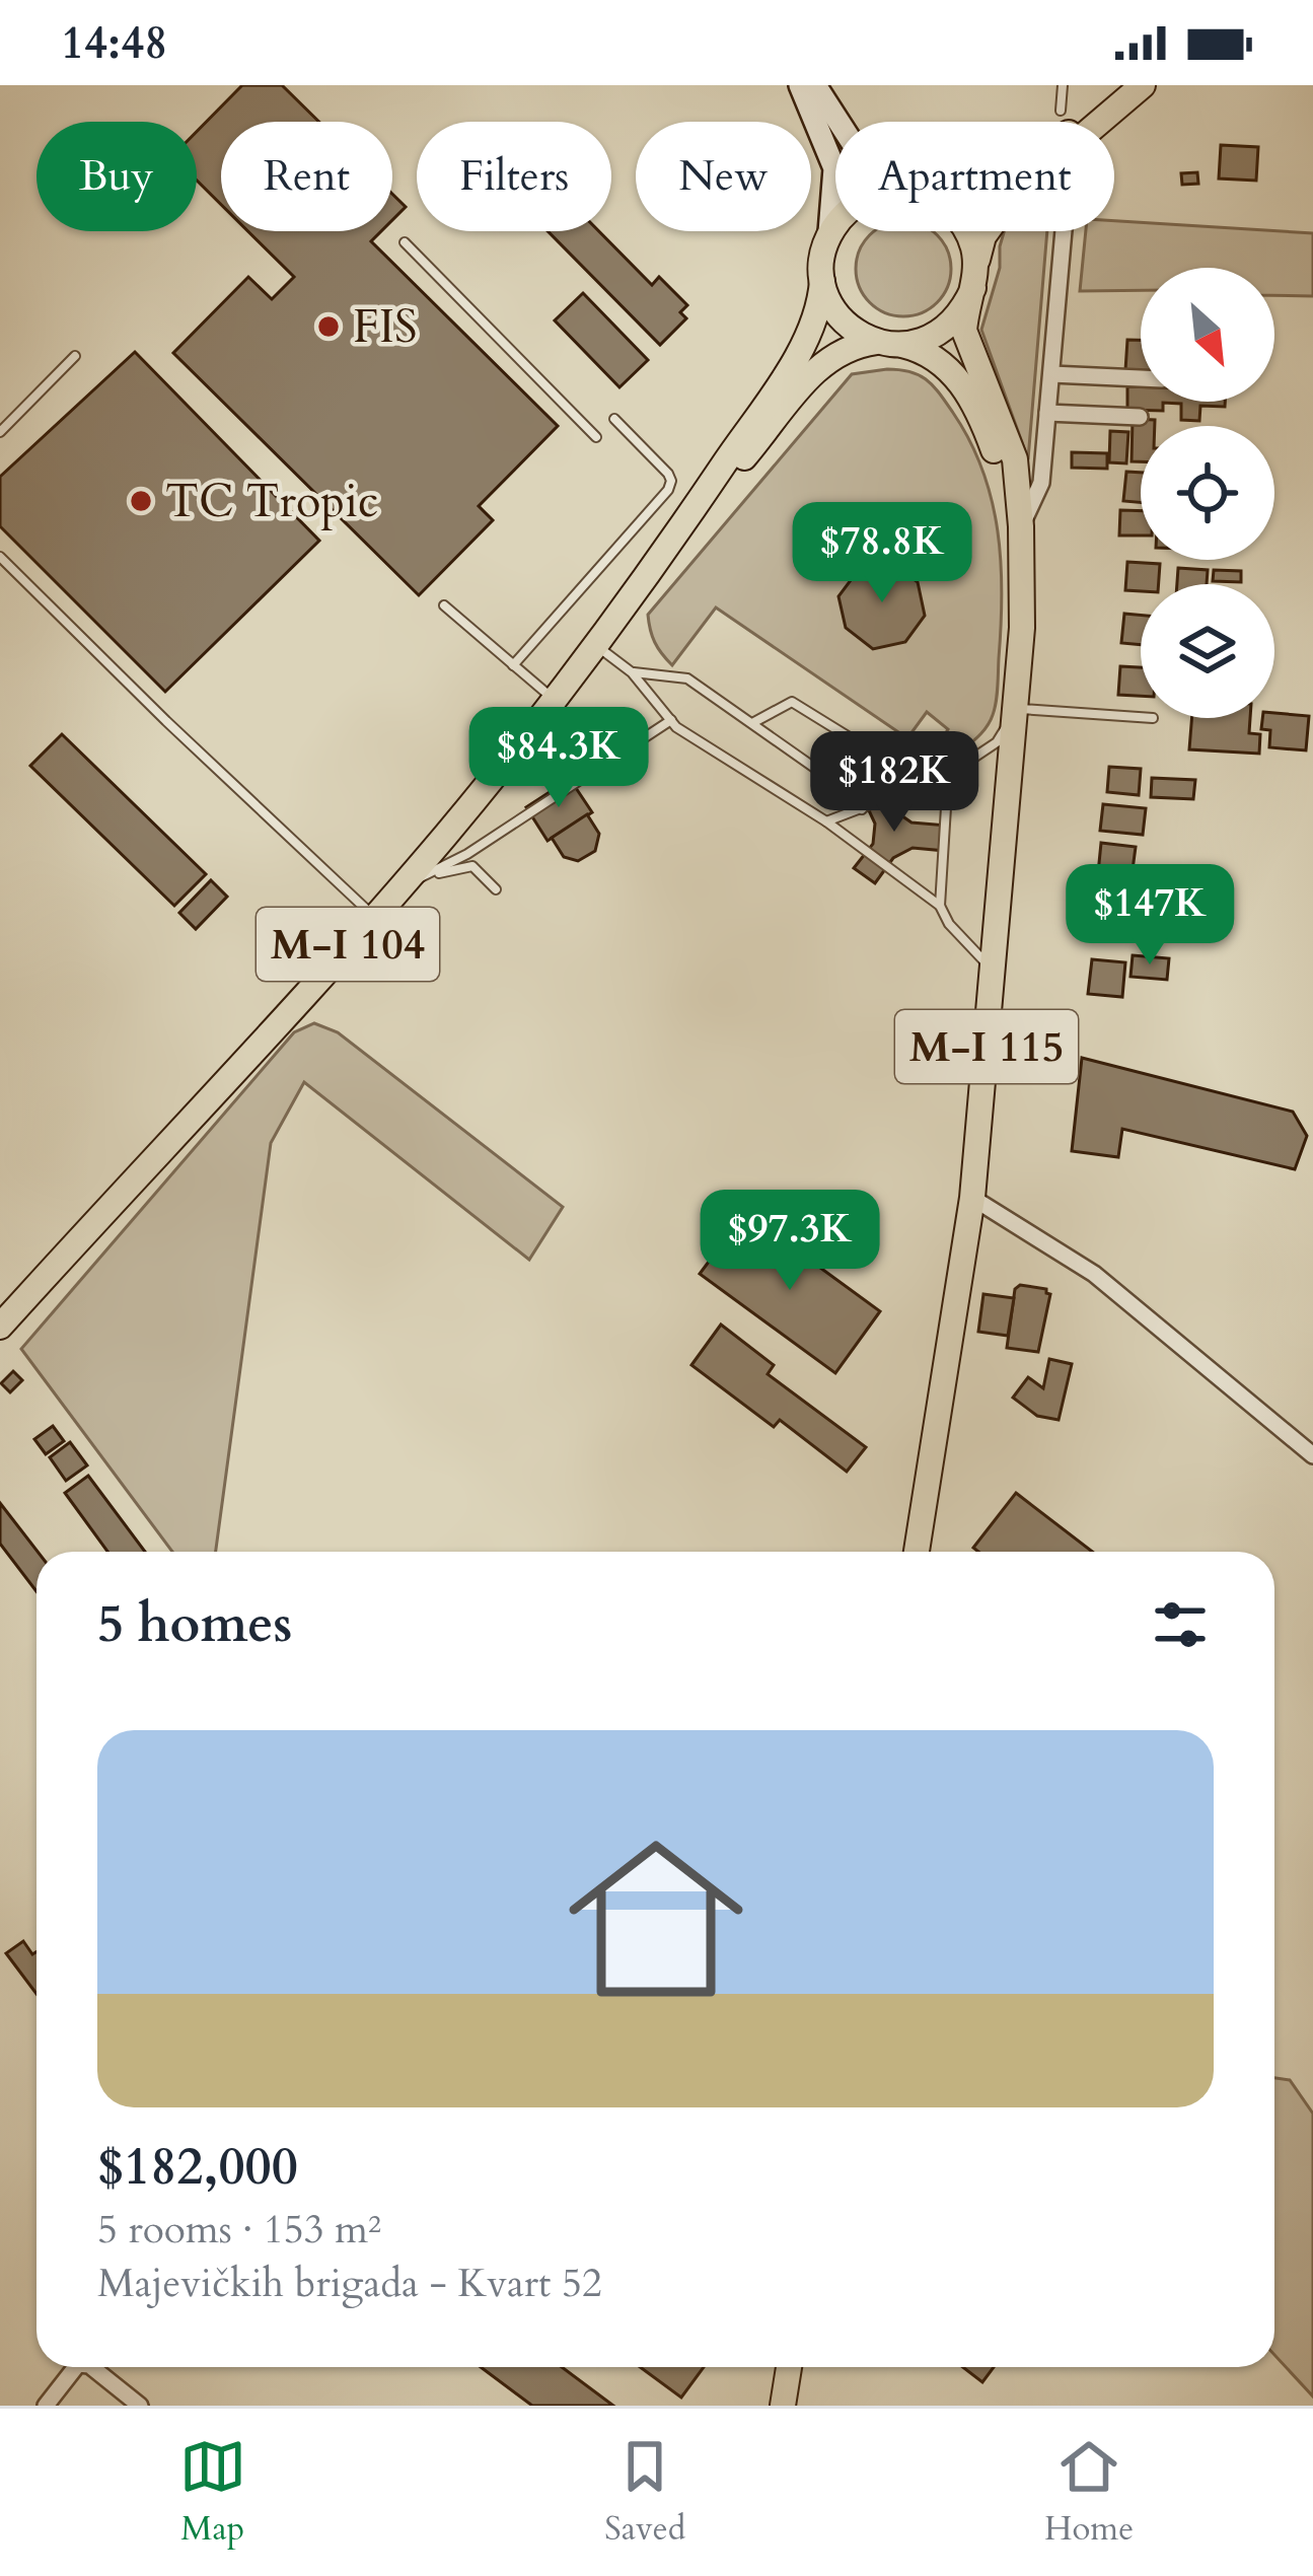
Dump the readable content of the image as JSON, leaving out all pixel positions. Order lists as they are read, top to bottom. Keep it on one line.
{"streets":{"main road":["M-I 104","M-I 115"]},"crossings":[["M-I 104","M-I 115"]],"places":["FIS","TC Tropic"],"north":"bottom right","page":{"status":"14:48","chip":["Buy","Rent","Filters","New","Apartment"],"price":["$78.8K","$84.3K","$182K","$147K","$97.3K"],"heading":"5 homes","list":[{"name":"$182,000","note":"5 rooms · 153 m² · Majevičkih brigada - Kvart 52"}],"tabs":["Map","Saved","Home"]}}
